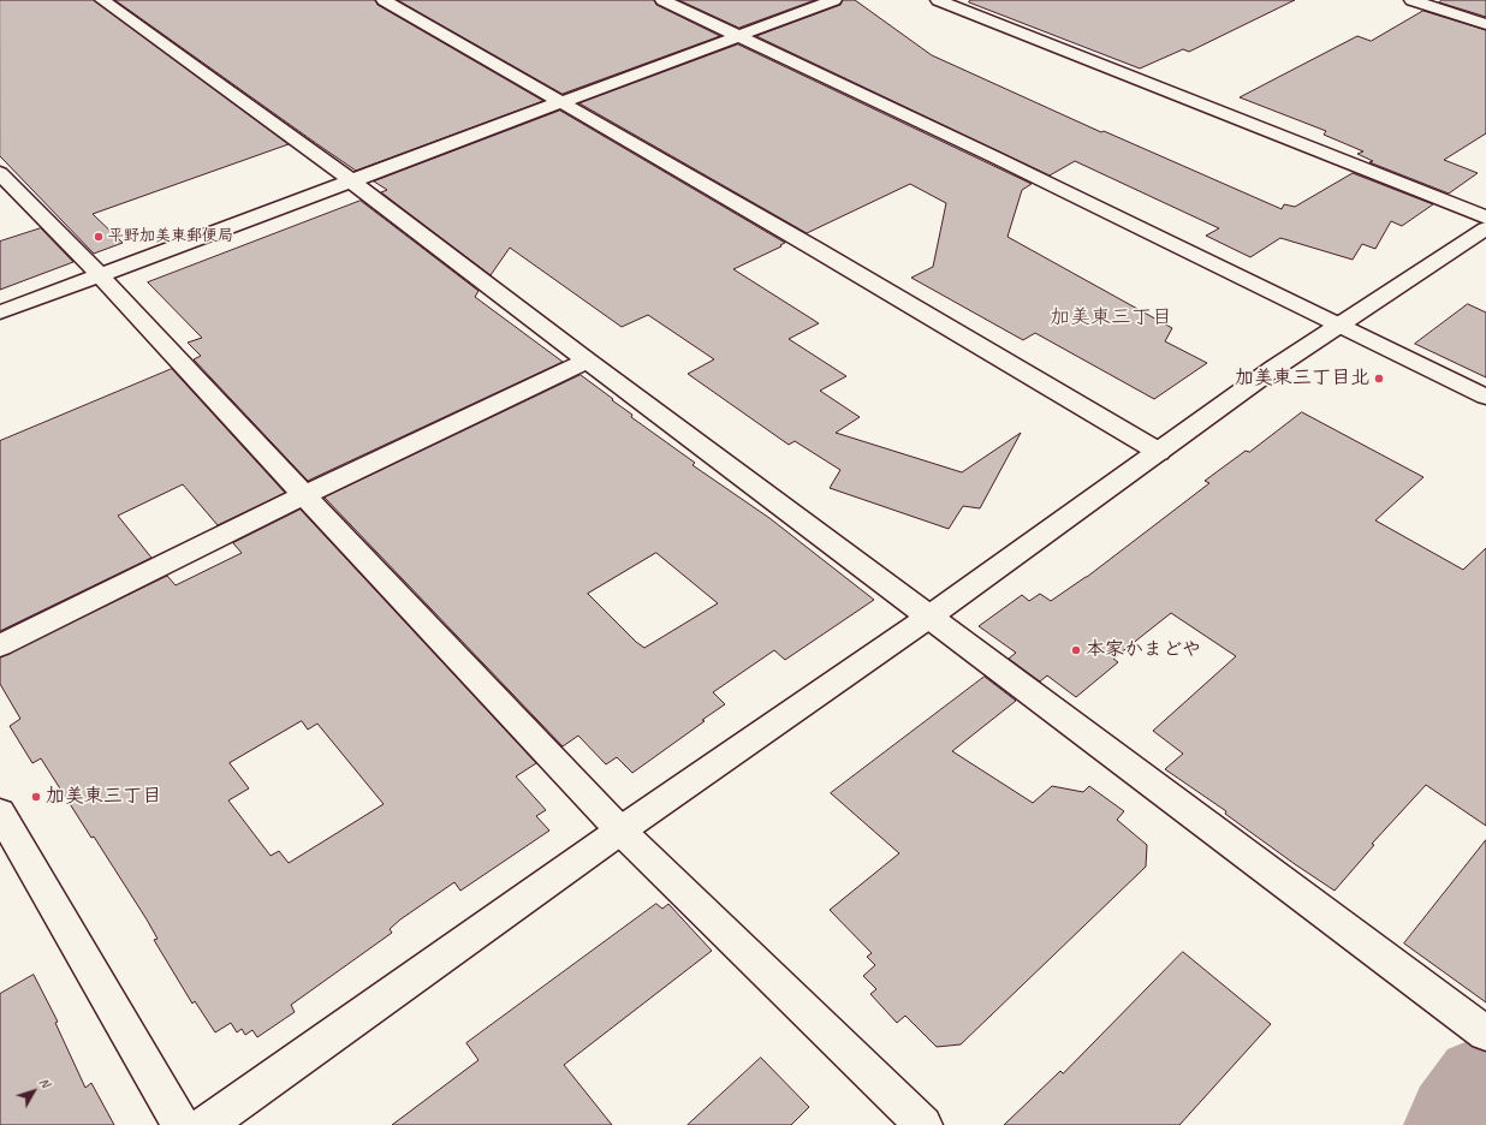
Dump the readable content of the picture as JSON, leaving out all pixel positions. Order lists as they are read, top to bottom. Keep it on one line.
{"districts":["加美東三丁目"],"places":["平野加美東郵便局","加美東三丁目北","本家かまどや","加美東三丁目"],"north":"top right"}
